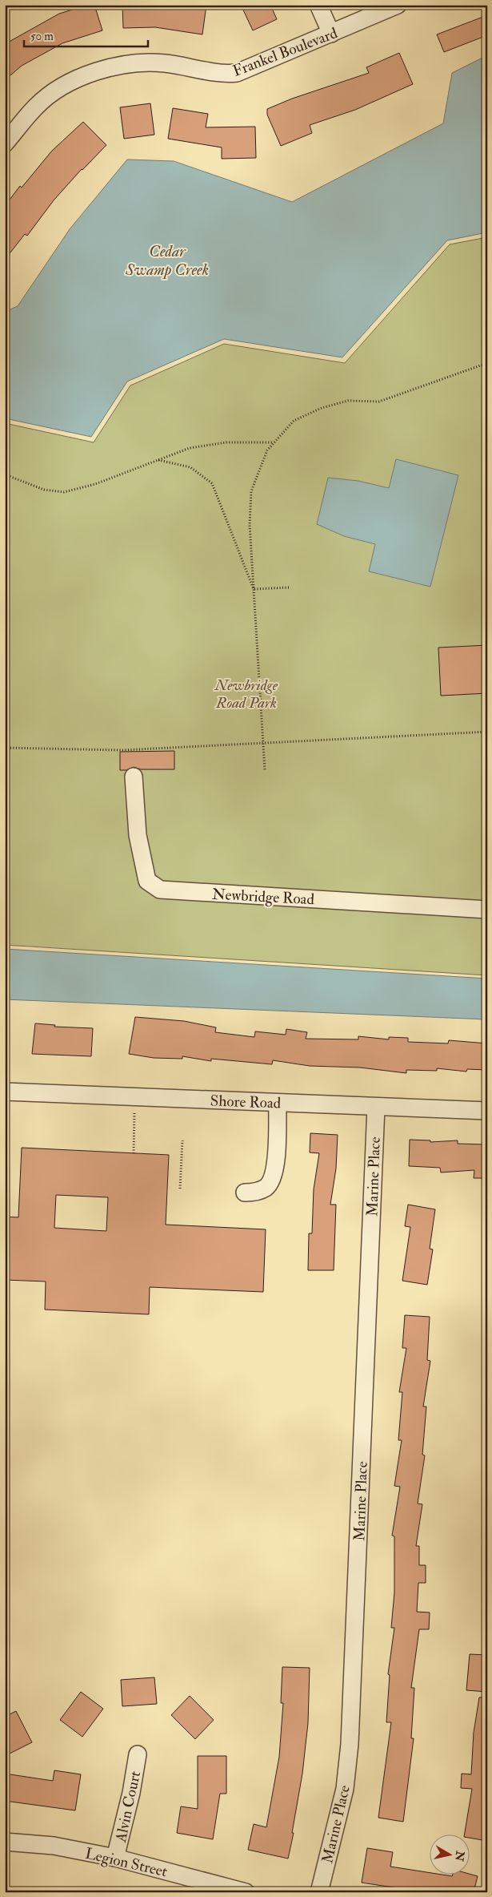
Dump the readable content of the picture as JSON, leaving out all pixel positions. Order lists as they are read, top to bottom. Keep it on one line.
{"streets":{"street":["Frankel Boulevard","Newbridge Road","Shore Road","Marine Place","Alvin Court","Legion Street"]},"crossings":[["Shore Road","Marine Place"],["Alvin Court","Legion Street"]],"water":["Cedar Swamp Creek"],"parks":["Newbridge Road Park"],"scale_bar":"50 m","north":"right"}
